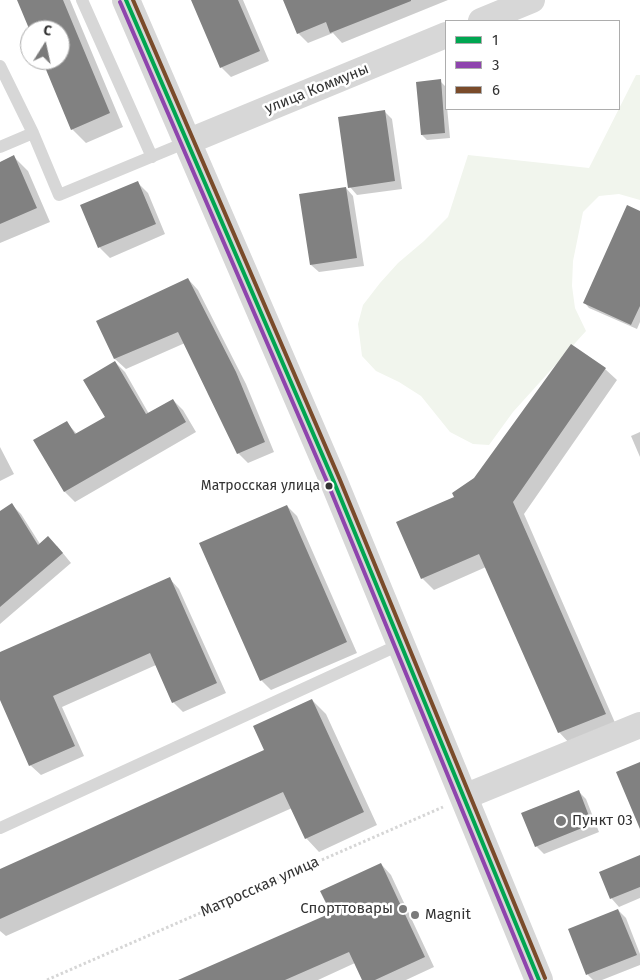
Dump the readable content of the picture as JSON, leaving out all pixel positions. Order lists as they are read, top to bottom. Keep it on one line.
{"streets":{"street":["улица Коммуны"],"path":["Матросская улица"]},"places":["Матросская улица","Пункт 03","Спорттовары","Magnit"],"lines":["transit line 1","transit line 6","transit line 3"],"legend":["1","3","6"],"north":"top"}
